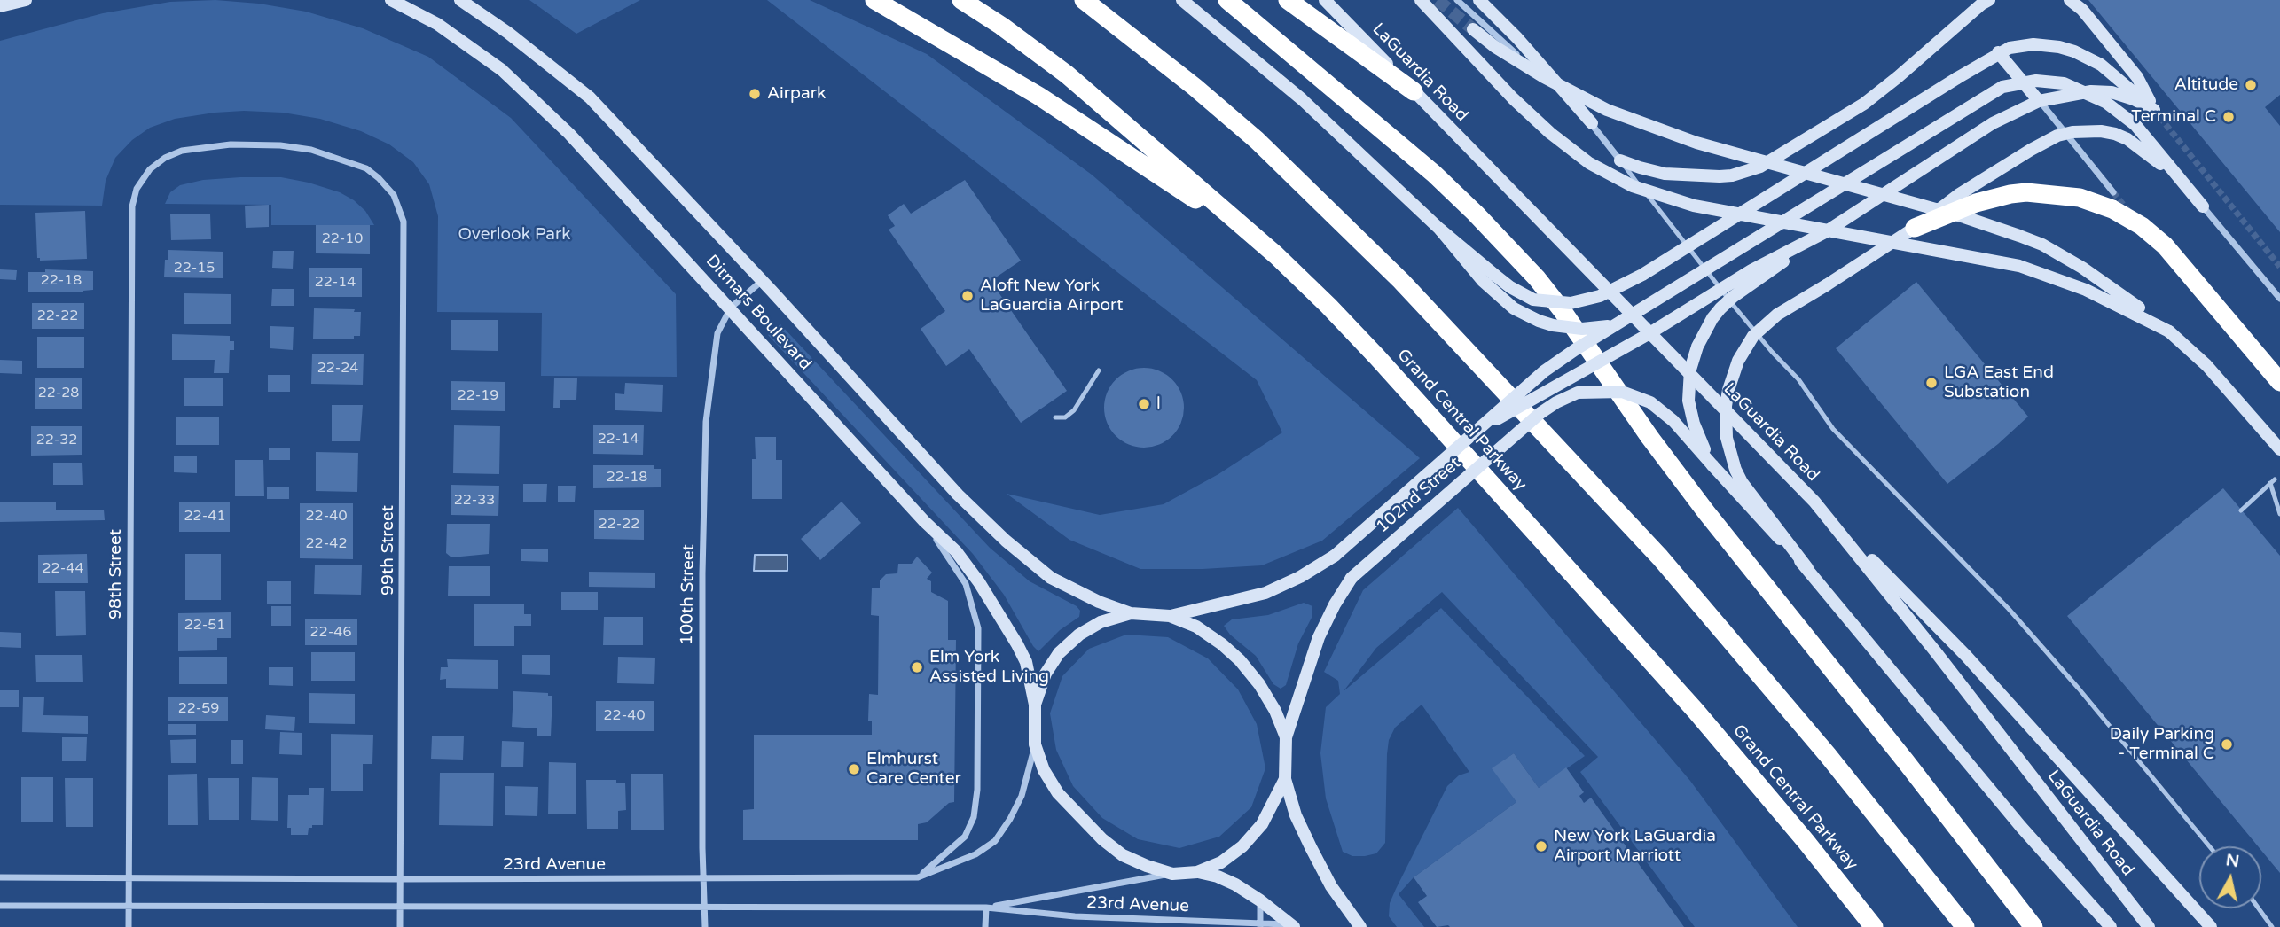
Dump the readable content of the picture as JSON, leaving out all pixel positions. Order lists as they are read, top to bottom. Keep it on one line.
{"streets":{"highway":["Grand Central Parkway"],"street":["LaGuardia Road","Ditmars Boulevard","102nd Street","99th Street","98th Street","100th Street","23rd Avenue"]},"crossings":[["Ditmars Boulevard","100th Street"],["99th Street","98th Street"],["99th Street","23rd Avenue"],["98th Street","23rd Avenue"],["100th Street","23rd Avenue"]],"parks":["Overlook Park"],"places":["Altitude","Airpark","Terminal C","Aloft New York LaGuardia Airport","LGA East End Substation","l","Elm York Assisted Living","Daily Parking - Terminal C","Elmhurst Care Center","New York LaGuardia Airport Marriott"],"house_numbers":["22-10","22-15","22-18","22-14","22-22","22-24","22-28","22-19","22-14","22-32","22-18","22-33","22-41","22-40","22-22","22-42","22-44","22-51","22-46","22-59","22-40"],"north":"top"}
